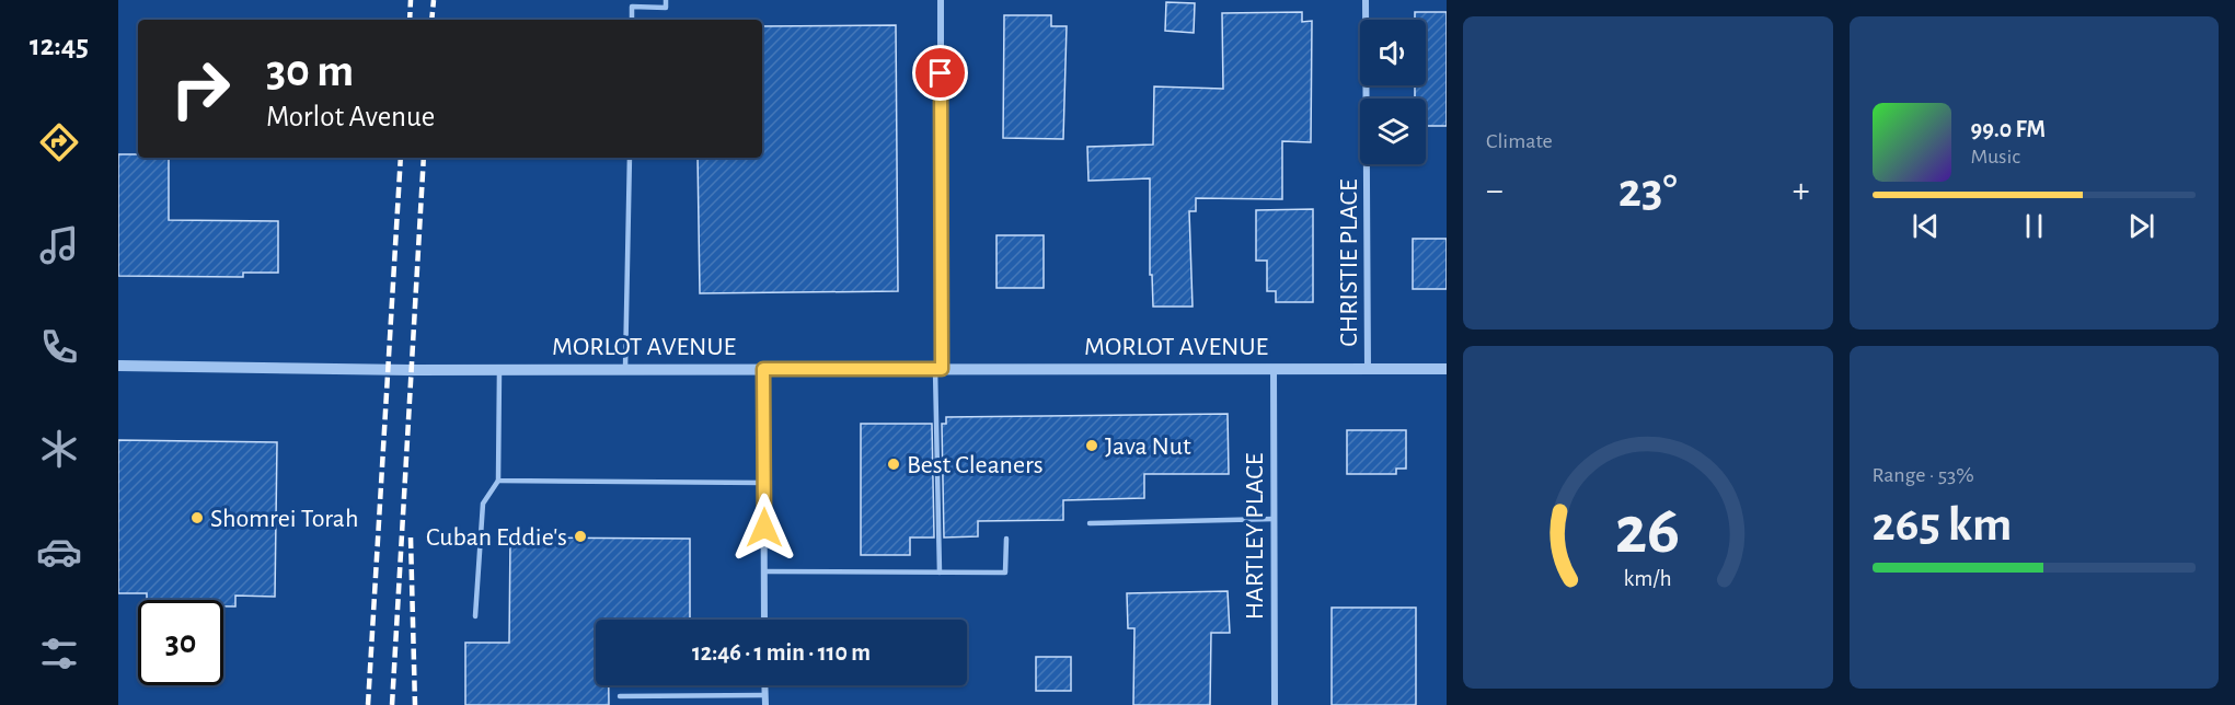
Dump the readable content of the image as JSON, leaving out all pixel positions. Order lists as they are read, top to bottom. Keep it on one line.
{"streets":{"street":["CHRISTIE PLACE","MORLOT AVENUE","HARTLEY PLACE"]},"crossings":[["CHRISTIE PLACE","MORLOT AVENUE"],["MORLOT AVENUE","HARTLEY PLACE"]],"places":["Java Nut","Best Cleaners","Shomrei Torah","Cuban Eddie's"],"page":{"tabs":"12:45","tile":["Climate",["Range · 53%","265 km"]],"turn":["30 m","Morlot Avenue"],"song":["99.0 FM","Music"],"heat":["−","23°","+"],"limit":"30","trip":"12:46 · 1 min · 110 m","gauge":["26","km/h"]}}
